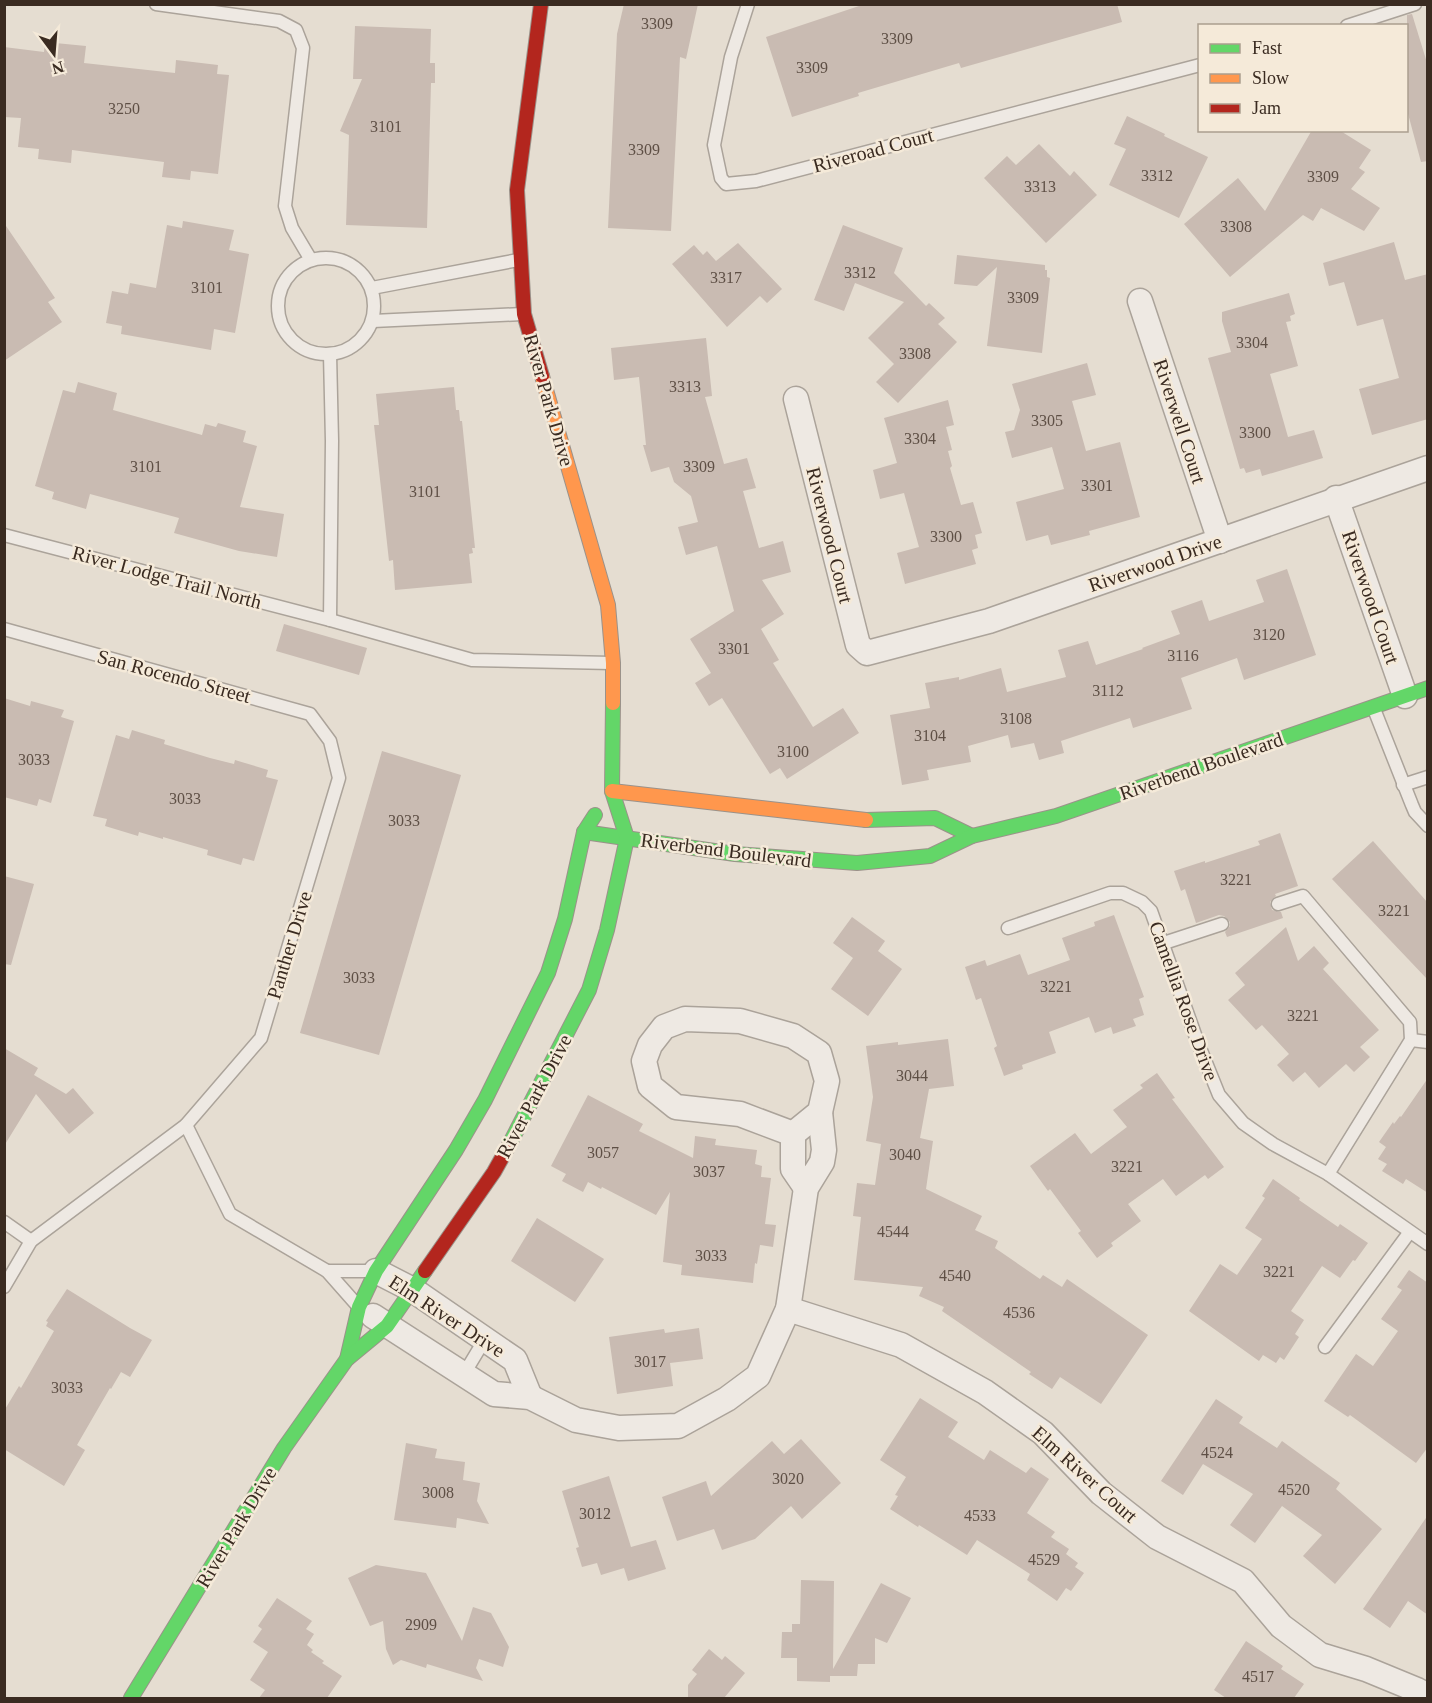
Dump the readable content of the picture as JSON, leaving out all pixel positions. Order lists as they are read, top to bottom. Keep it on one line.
{"streets":{"street":["River Park Drive","Riverwell Court","Riverwood Court","Riverwood Drive","Riverbend Boulevard","Elm River Drive","Elm River Court"],"lane":["Riveroad Court","River Lodge Trail North","San Rocendo Street","Panther Drive","Camellia Rose Drive"]},"crossings":[["River Park Drive","River Lodge Trail North"],["River Park Drive","Riverbend Boulevard"],["River Park Drive","Elm River Drive"],["Riverwell Court","Riverwood Drive"],["Riverwood Court","Riverwood Drive"],["Riverwood Court","Riverbend Boulevard"],["San Rocendo Street","Panther Drive"],["Elm River Drive","Elm River Court"]],"house_numbers":["3309","3309","3309","3250","3101","3309","3312","3309","3313","3308","3312","3317","3101","3309","3304","3308","3313","3305","3300","3304","3101","3309","3301","3101","3300","3120","3301","3116","3112","3108","3104","3100","3033","3033","3033","3221","3221","3033","3221","3221","3044","3057","3040","3221","3037","4544","3033","3221","4540","4536","3017","3033","4524","3020","4520","3008","3012","4533","4529","2909","4517"],"legend":["Fast","Slow","Jam"],"north":"bottom"}
